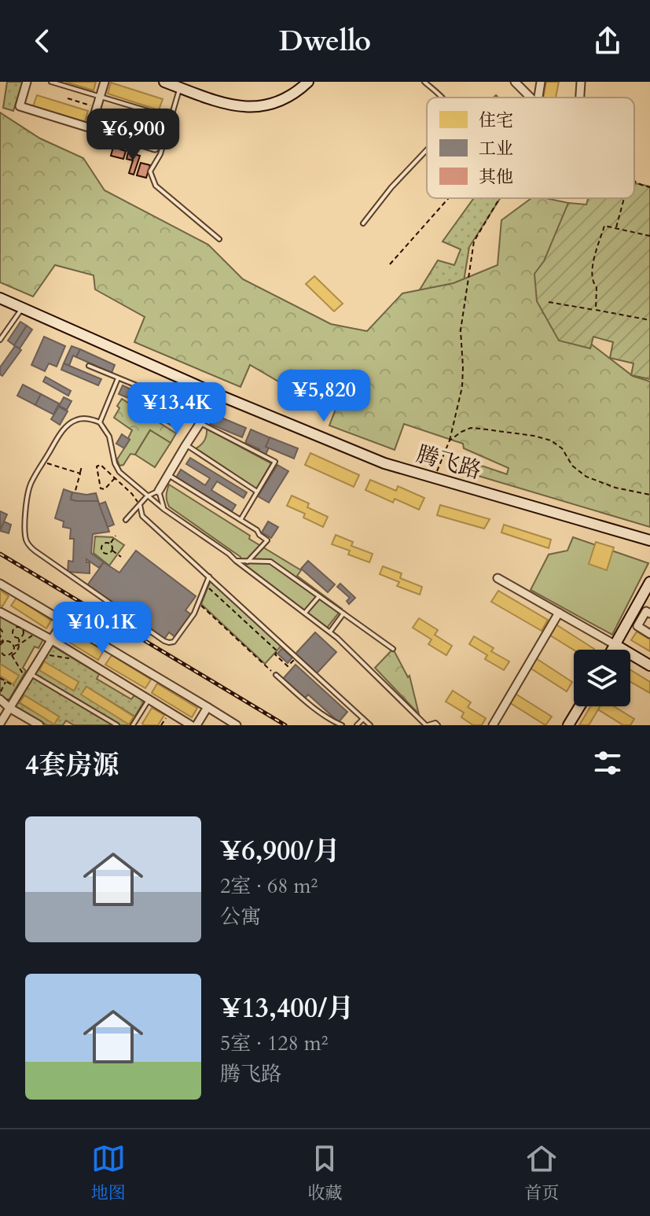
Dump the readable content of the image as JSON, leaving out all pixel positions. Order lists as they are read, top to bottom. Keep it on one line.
{"streets":{"street":["腾飞路"]},"legend":["住宅","工业","其他"],"page":{"header":"Dwello","price":["¥6,900","¥5,820","¥13.4K","¥10.1K"],"heading":"4套房源","list":[{"name":"¥6,900/月","note":"2室 · 68 m² · 公寓"},{"name":"¥13,400/月","note":"5室 · 128 m² · 腾飞路"}],"tabs":["地图","收藏","首页"]}}
